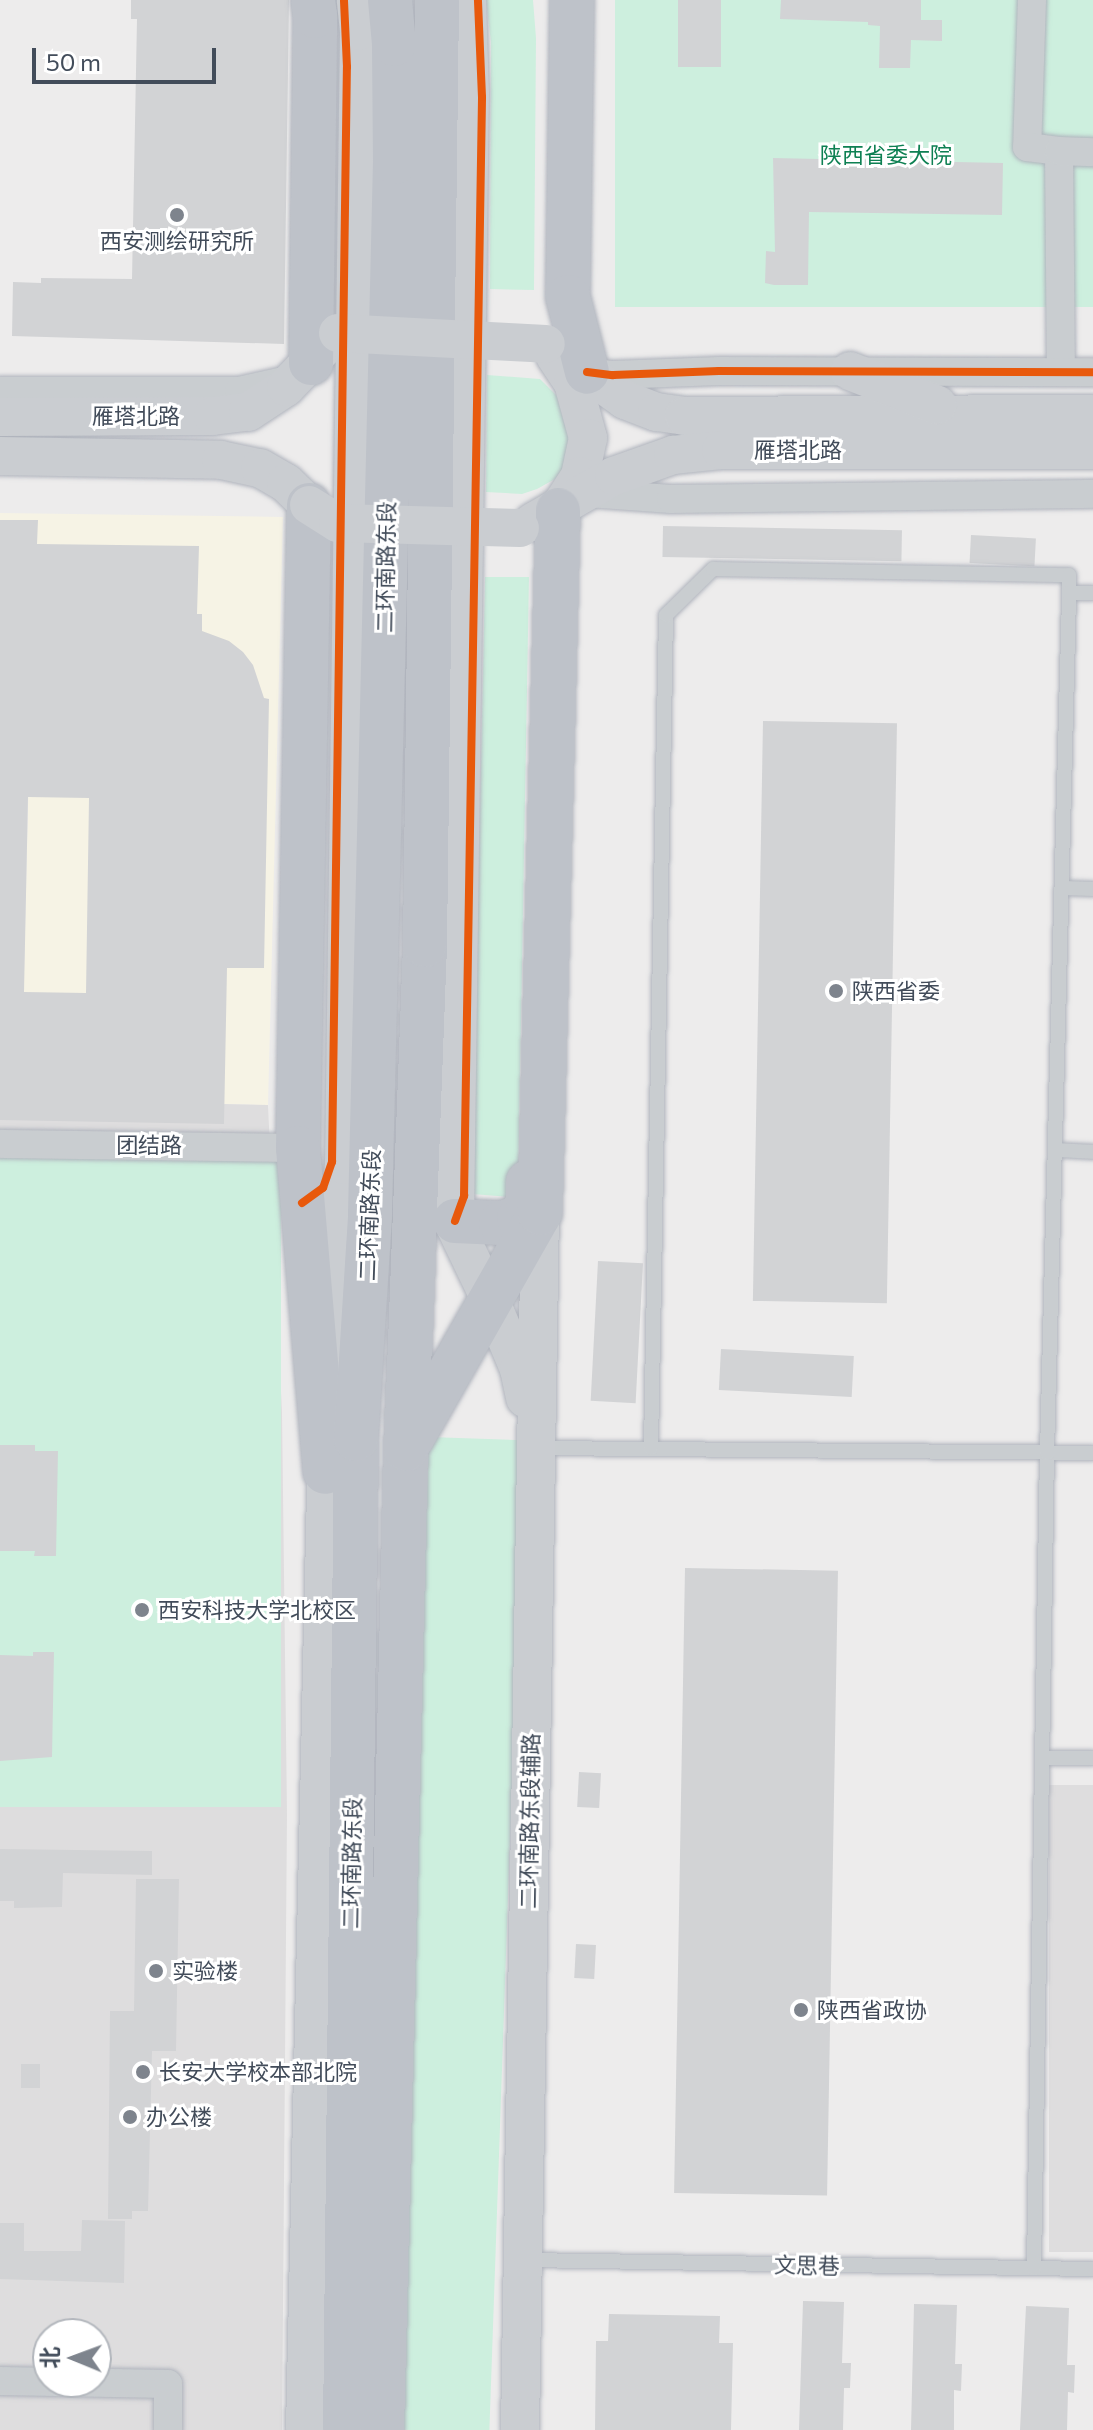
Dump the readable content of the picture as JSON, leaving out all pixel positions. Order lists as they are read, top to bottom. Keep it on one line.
{"streets":{"highway":["二环南路东段"],"main road":["雁塔北路","二环南路东段辅路"],"street":["团结路"],"lane":["文思巷"]},"crossings":[["二环南路东段辅路","文思巷"]],"parks":["陕西省委大院"],"places":["西安测绘研究所","陕西省委","西安科技大学北校区","实验楼","陕西省政协","长安大学校本部北院","办公楼"],"scale_bar":"50 m","north":"left"}
